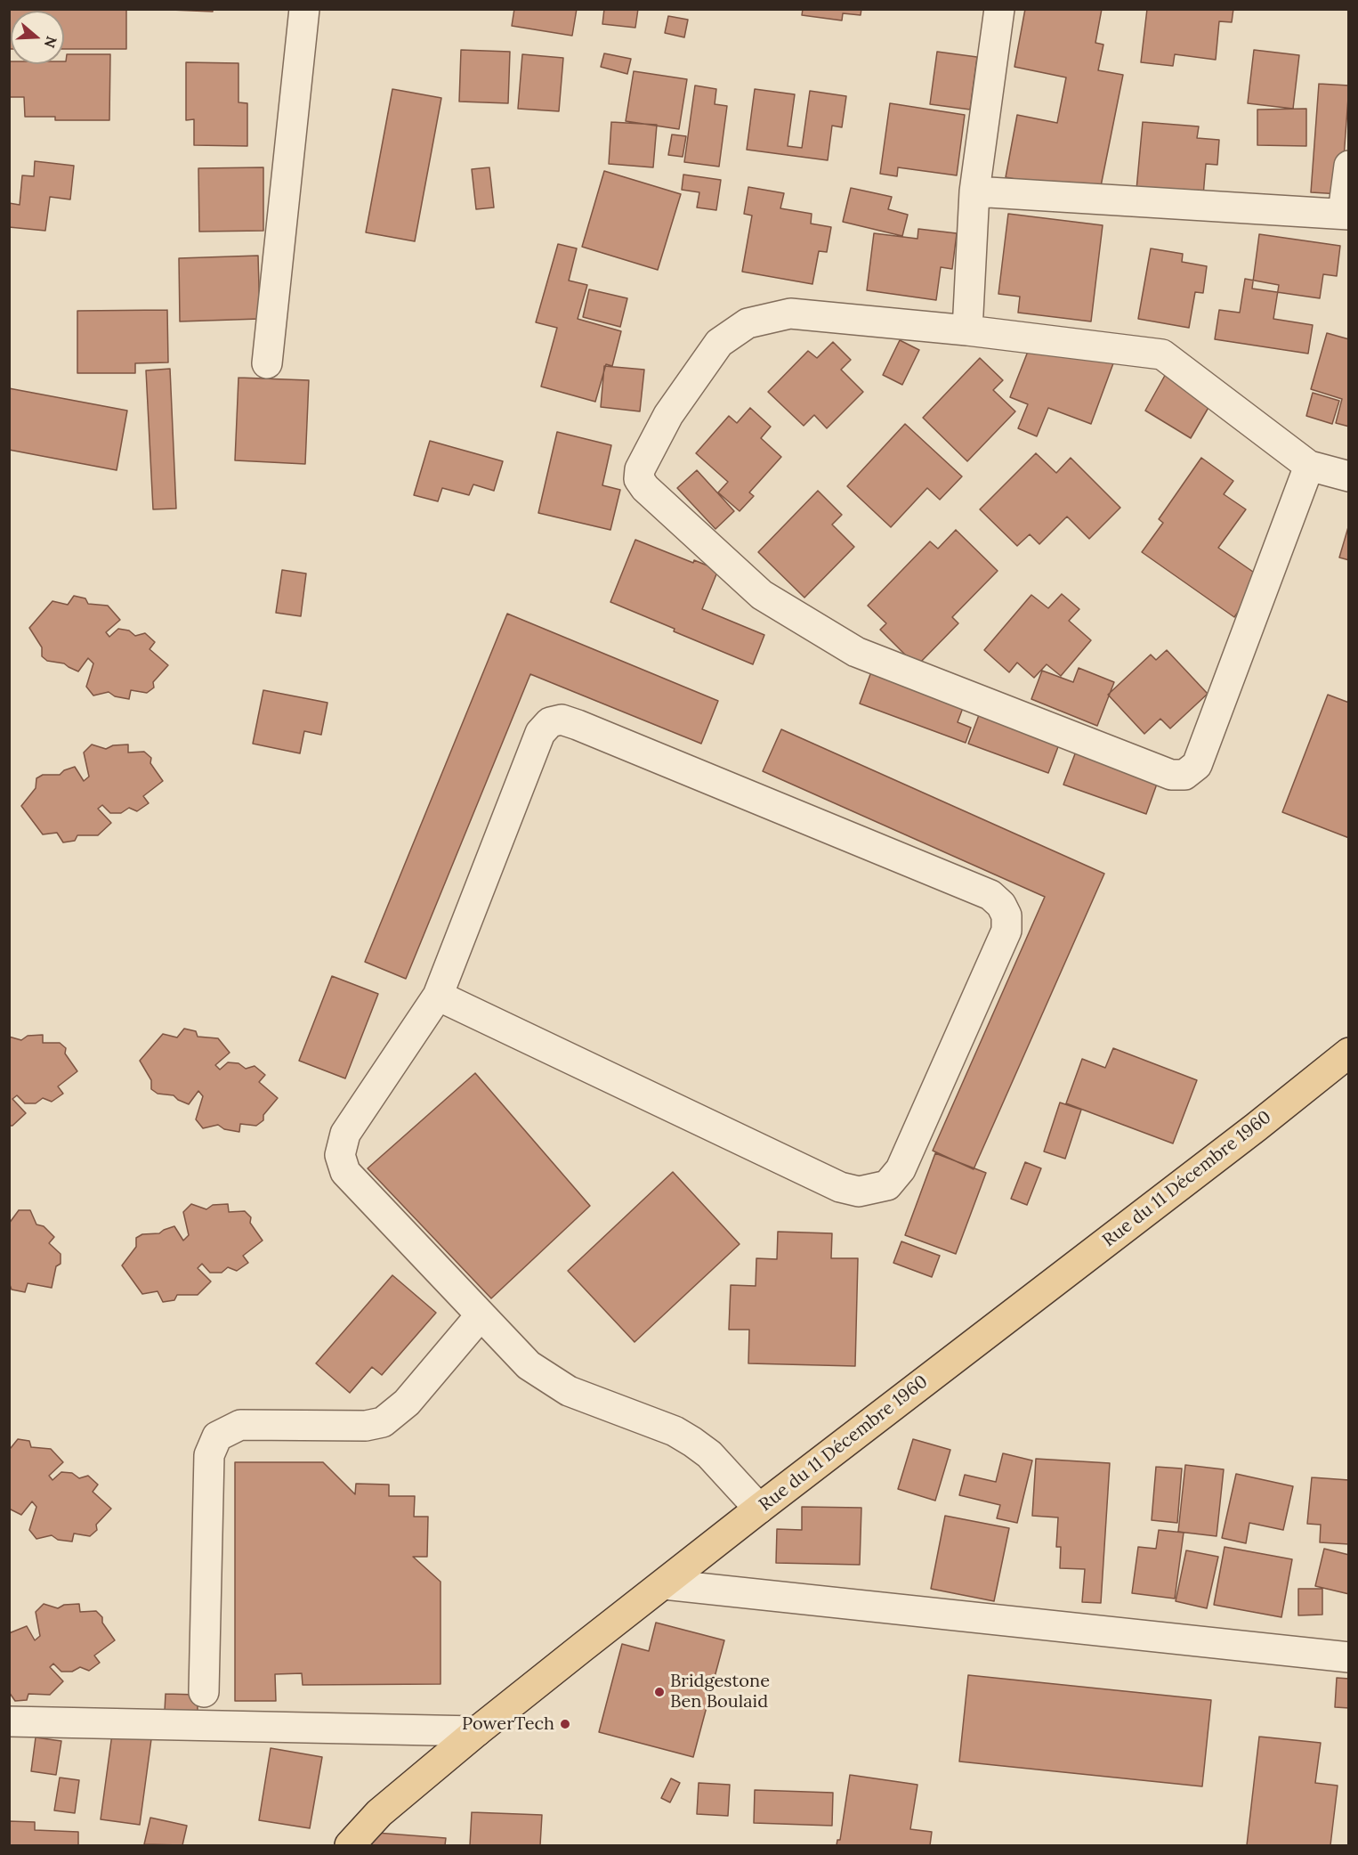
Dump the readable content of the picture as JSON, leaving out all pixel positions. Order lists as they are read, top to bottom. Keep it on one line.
{"streets":{"main road":["Rue du 11 Décembre 1960"]},"places":["Bridgestone Ben Boulaid","PowerTech"],"north":"right"}
